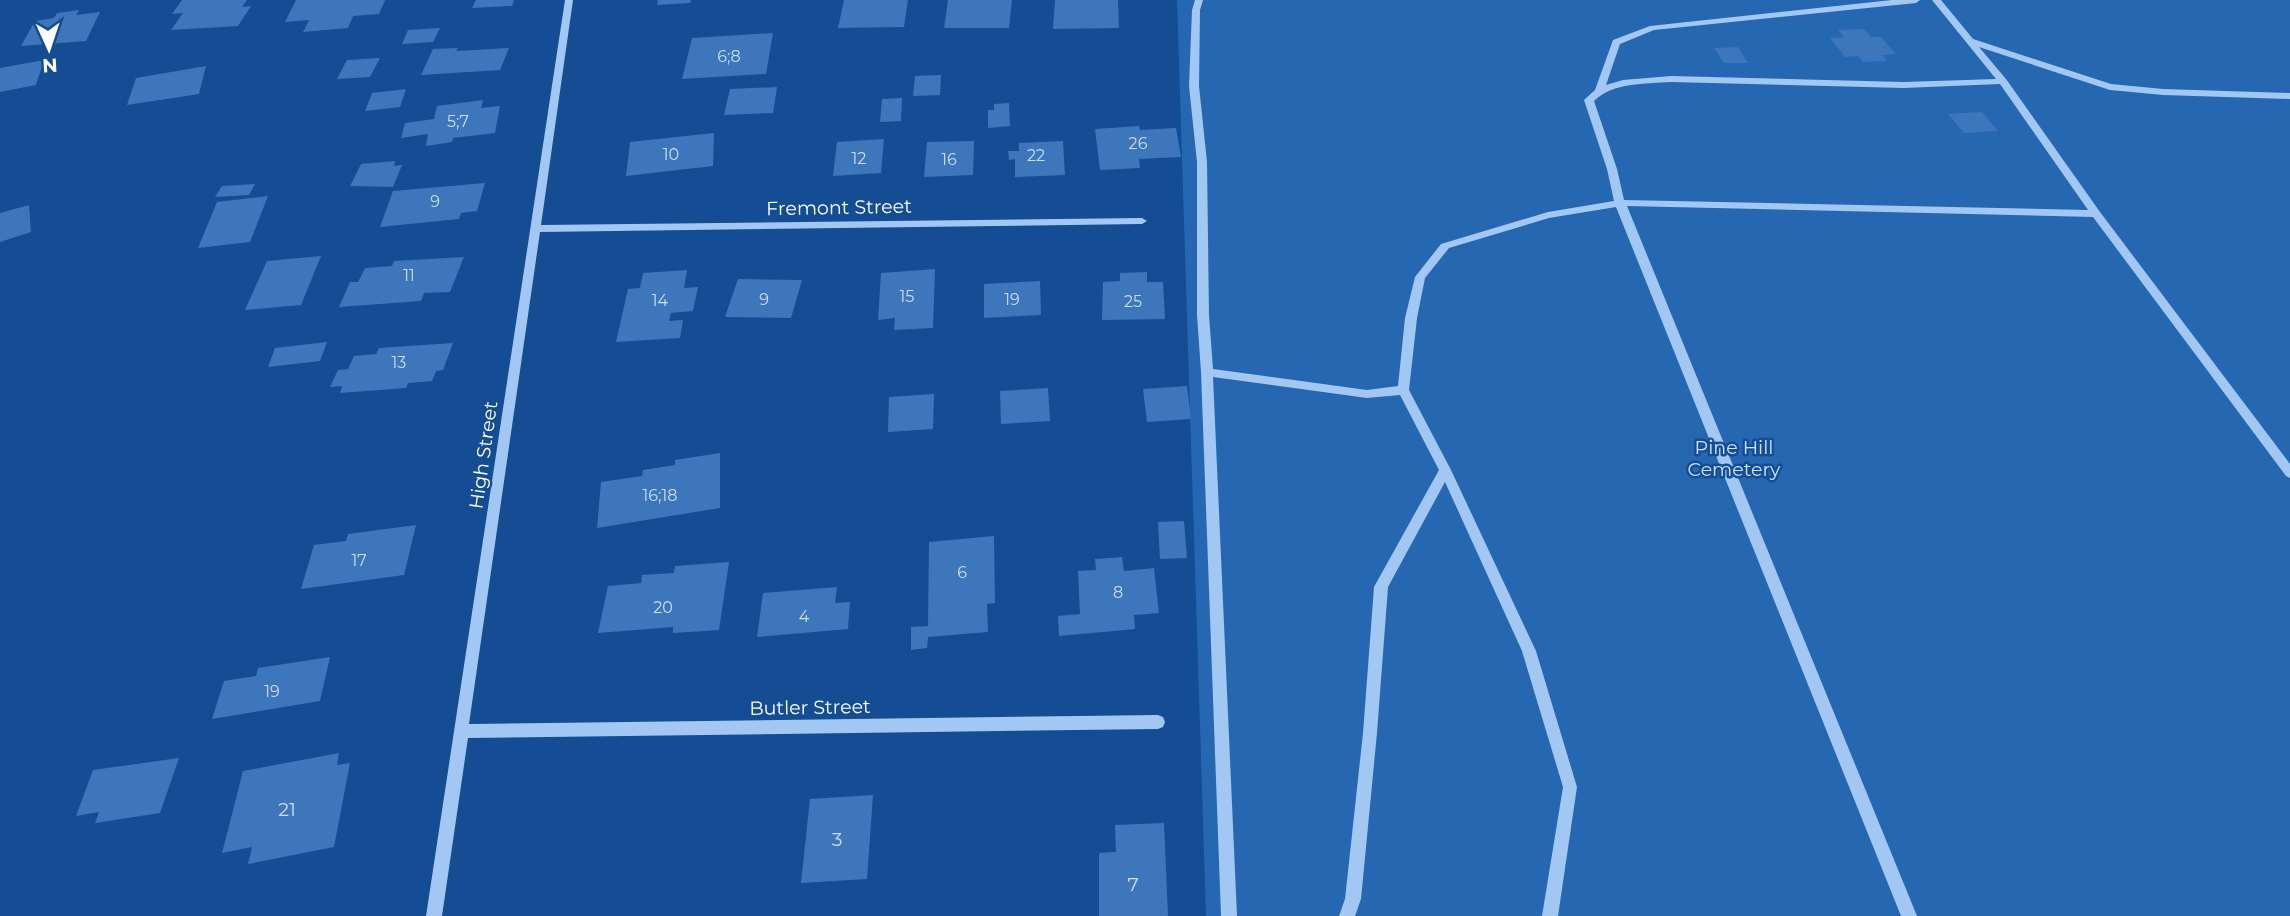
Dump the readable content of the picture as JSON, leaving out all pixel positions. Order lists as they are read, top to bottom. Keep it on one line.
{"streets":{"street":["Fremont Street","High Street","Butler Street"]},"crossings":[["Fremont Street","High Street"],["High Street","Butler Street"]],"parks":["Pine Hill Cemetery"],"house_numbers":["6;8","5;7","26","10","22","12","16","9","11","15","9","19","14","25","13","16;18","17","6","8","20","4","19","21","3","7"],"north":"bottom"}
